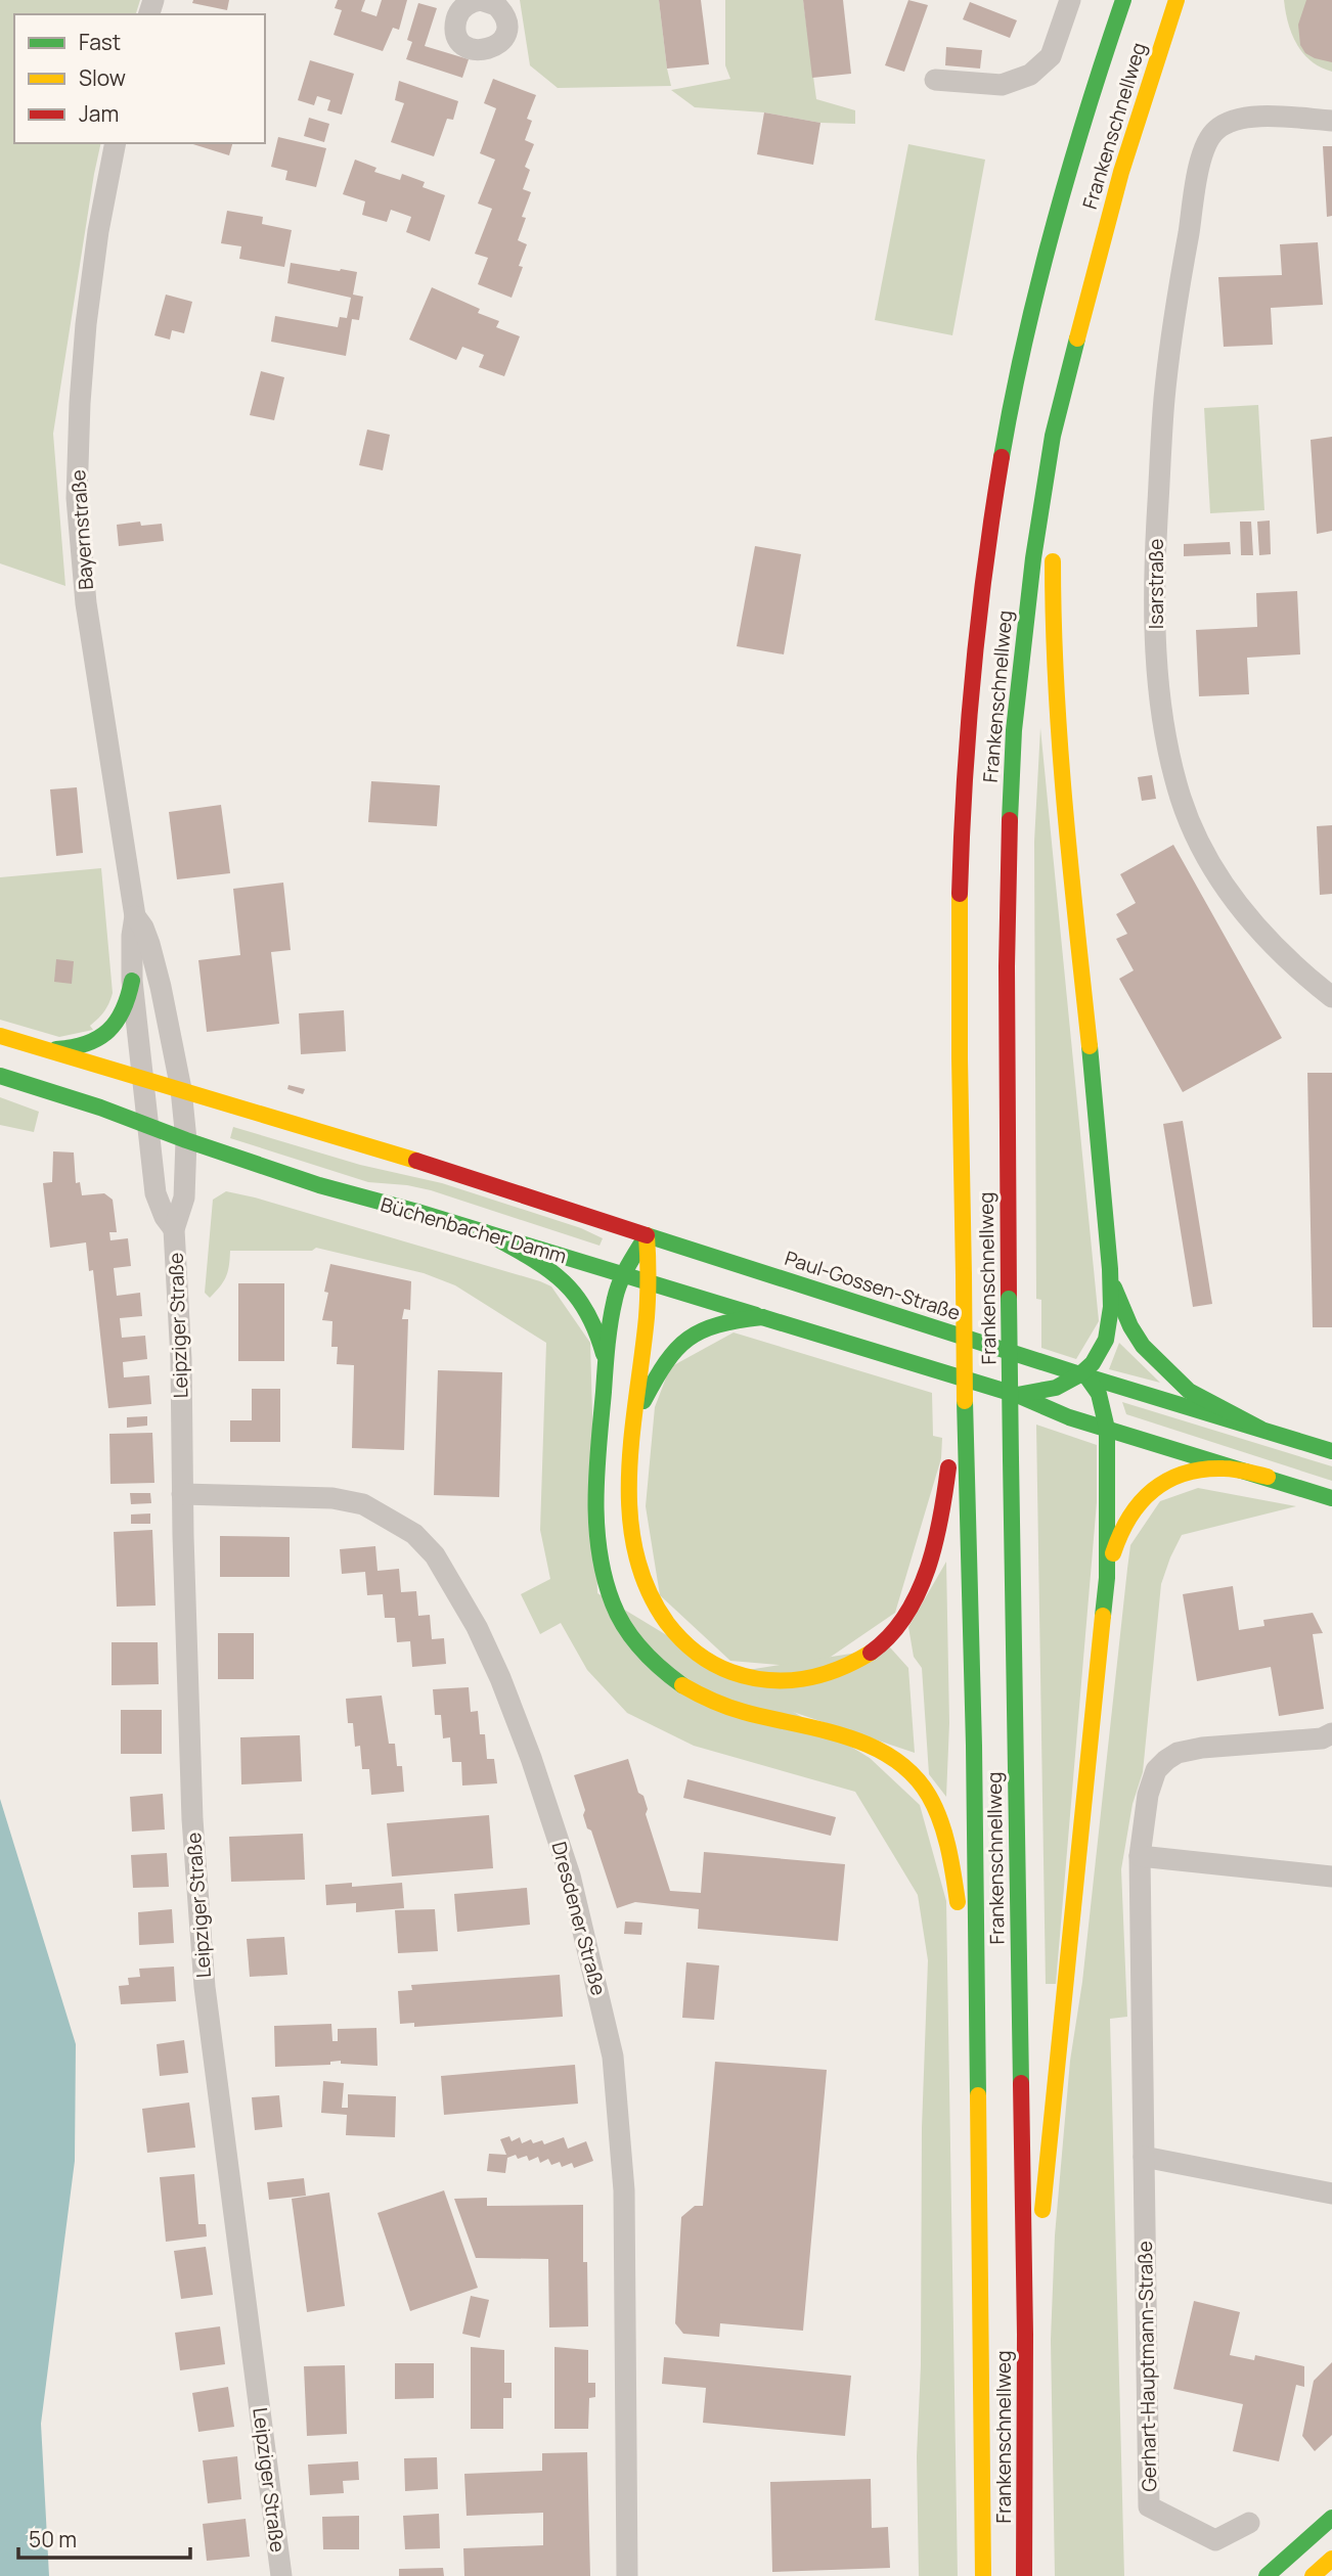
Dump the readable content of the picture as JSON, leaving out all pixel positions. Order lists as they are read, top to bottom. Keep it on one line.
{"streets":{"main road":["Frankenschnellweg","Büchenbacher Damm","Paul-Gossen-Straße"],"street":["Bayernstraße","Isarstraße","Leipziger Straße","Dresdener Straße","Gerhart-Hauptmann-Straße"]},"crossings":[["Büchenbacher Damm","Leipziger Straße"],["Leipziger Straße","Dresdener Straße"]],"legend":["Fast","Slow","Jam"],"scale_bar":"50 m"}
